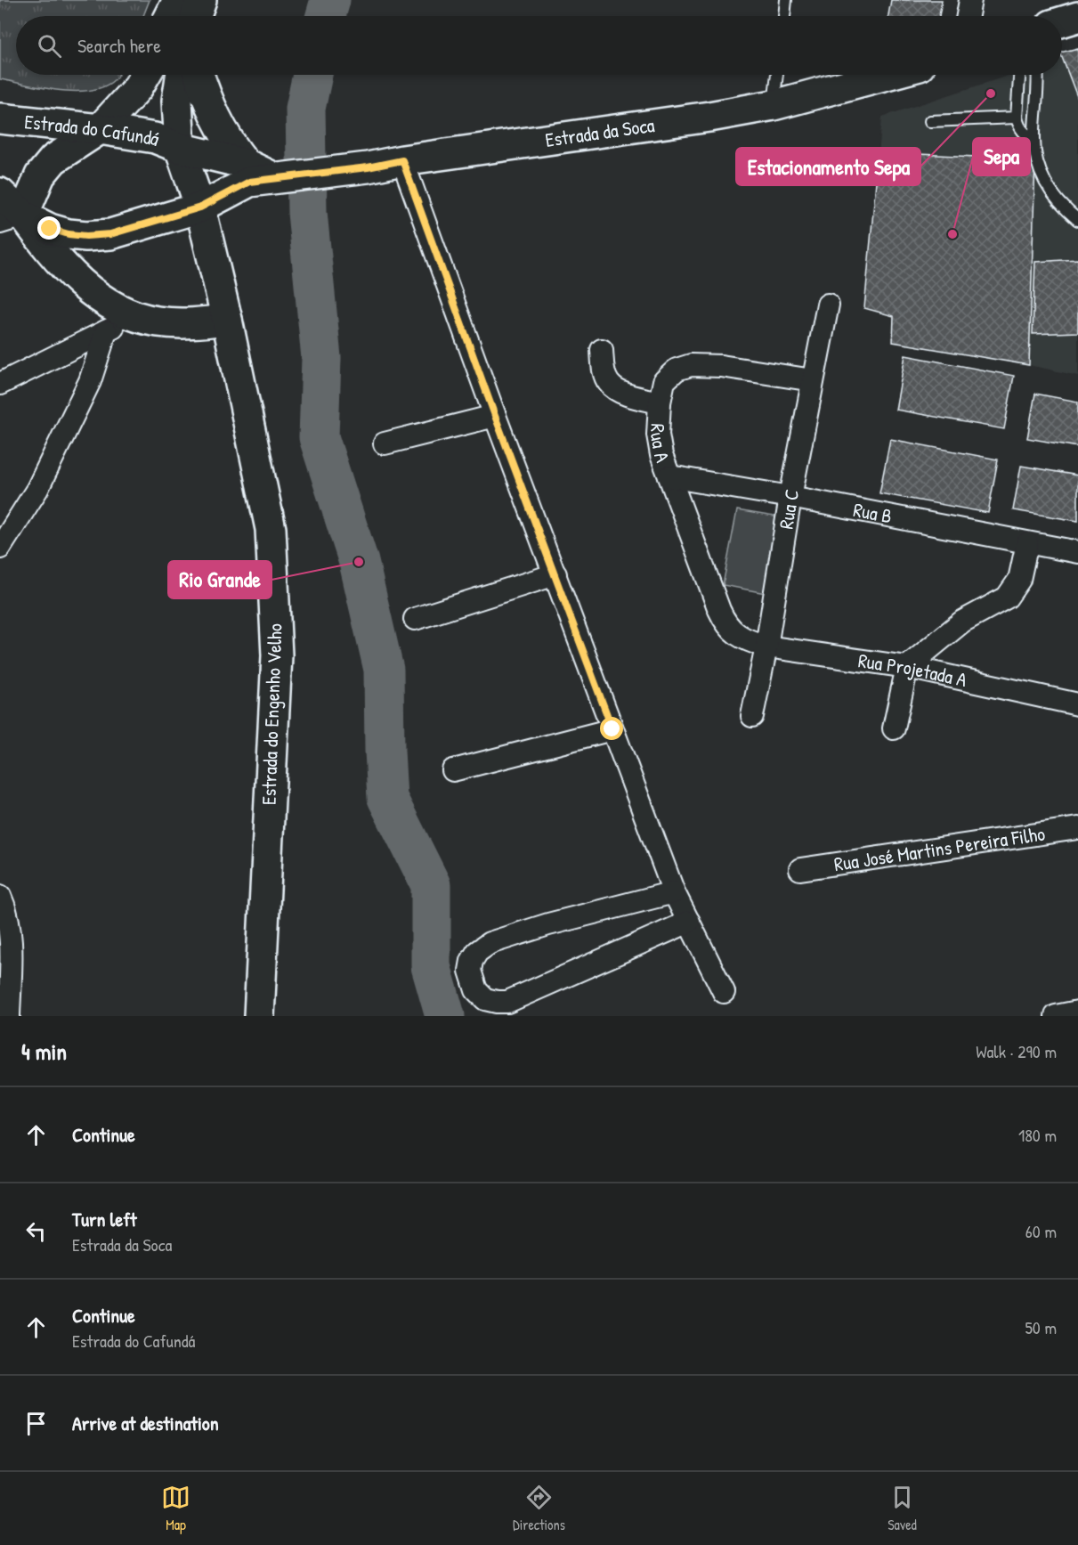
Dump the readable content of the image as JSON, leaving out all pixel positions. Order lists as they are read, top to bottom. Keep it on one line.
{"streets":{"street":["Estrada do Cafundá","Estrada da Soca","Rua A","Rua C","Rua B","Rua Projetada A","Estrada do Engenho Velho","Rua José Martins Pereira Filho"]},"crossings":[["Estrada do Cafundá","Estrada do Engenho Velho"],["Estrada da Soca","Estrada do Engenho Velho"],["Rua A","Rua C"],["Rua A","Rua B"],["Rua A","Rua Projetada A"],["Rua C","Rua B"],["Rua C","Rua Projetada A"]],"places":["Estacionamento Sepa","Sepa","Rio Grande"],"page":{"search":"Search here","heading":["4 min","Walk · 290 m"],"list":[["Continue","180 m"],["Turn left","Estrada da Soca","60 m"],["Continue","Estrada do Cafundá","50 m"],"Arrive at destination"],"nav":["Map","Directions","Saved"]}}
